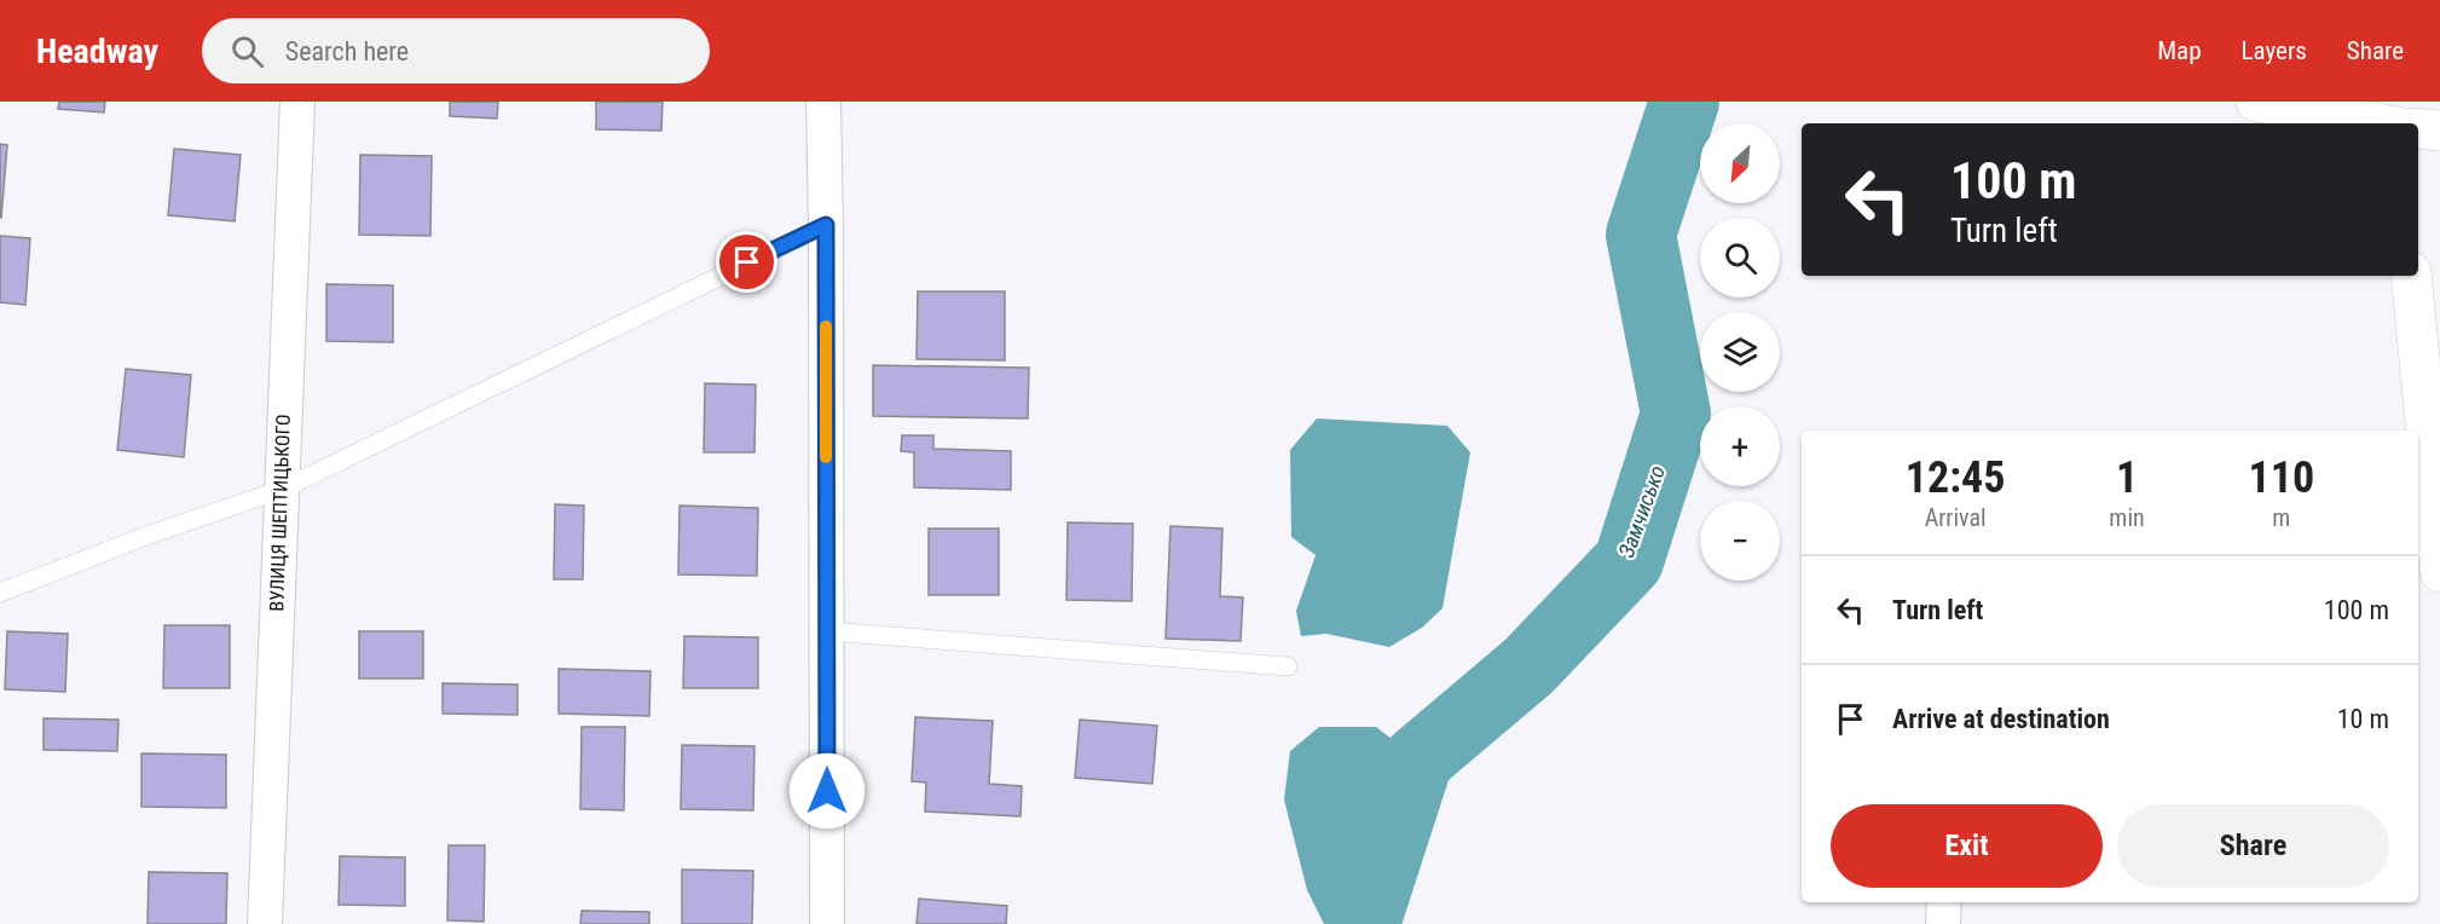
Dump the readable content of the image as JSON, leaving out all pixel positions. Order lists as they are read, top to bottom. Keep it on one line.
{"streets":{"street":["ВУЛИЦЯ ШЕПТИЦЬКОГО"]},"water":["Замчисько"],"north":"bottom left","page":{"header":"Headway","search":"Search here","nav":["Map","Layers","Share"],"map_buttons":["+","−"],"turn":["100 m","Turn left"],"eta":["12:45","Arrival","1","min","110","m"],"list":[{"name":"Turn left","value":"100 m"},{"name":"Arrive at destination","value":"10 m"}],"buttons":["Exit","Share"]}}
